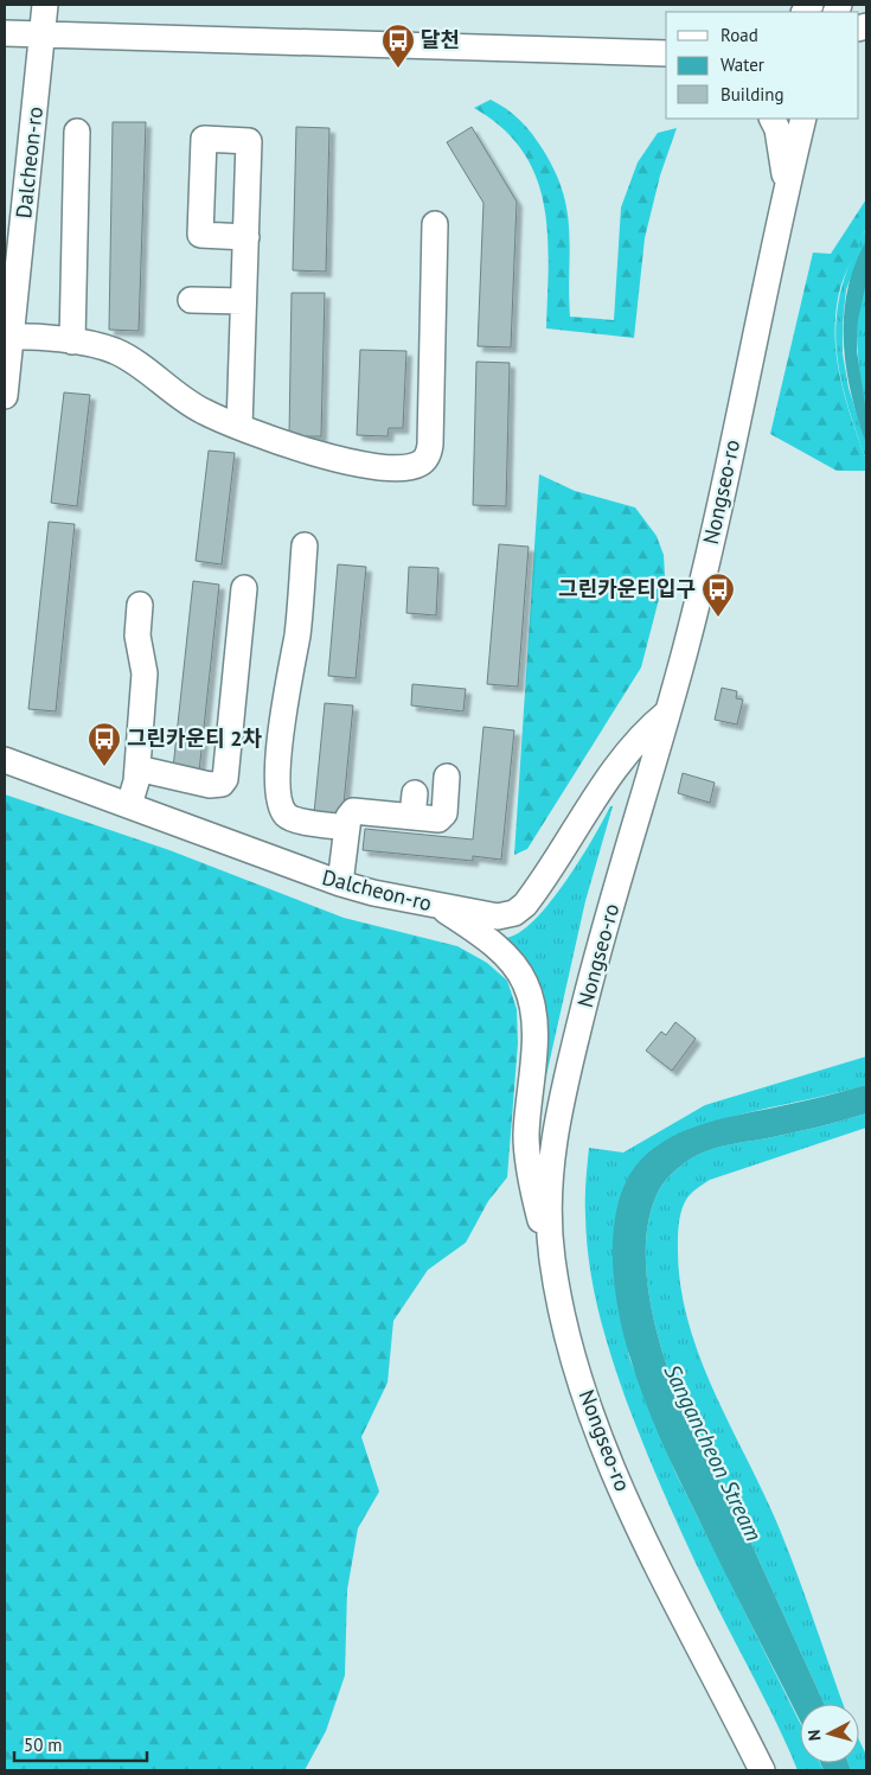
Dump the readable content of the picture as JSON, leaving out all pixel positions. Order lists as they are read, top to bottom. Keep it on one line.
{"streets":{"street":["Dalcheon-ro","Nongseo-ro"]},"crossings":[["Dalcheon-ro","Nongseo-ro"]],"water":["Sangancheon Stream"],"places":{"bus stop":["달천","그린카운티입구","그린카운티 2차"]},"legend":["Road","Water","Building"],"scale_bar":"50 m","north":"left"}
